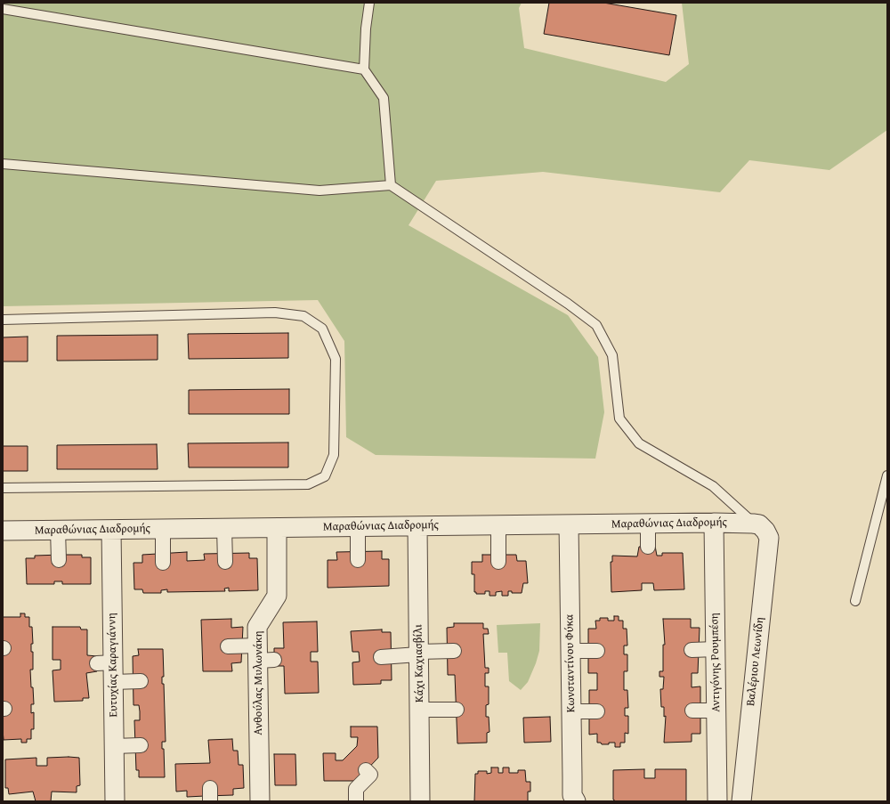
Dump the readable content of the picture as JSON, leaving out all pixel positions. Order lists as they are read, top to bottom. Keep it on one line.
{"streets":{"street":["Μαραθώνιας Διαδρομής","Βαλέριου Λεωνίδη","Αντιγόνης Ρουμπέση","Κάχι Καχιασβίλι","Κωνσταντίνου Φύκα","Ευτυχίας Καραγιάννη","Ανθούλας Μυλωνάκη"]},"crossings":[["Μαραθώνιας Διαδρομής","Βαλέριου Λεωνίδη"],["Μαραθώνιας Διαδρομής","Αντιγόνης Ρουμπέση"],["Μαραθώνιας Διαδρομής","Κάχι Καχιασβίλι"],["Μαραθώνιας Διαδρομής","Κωνσταντίνου Φύκα"],["Μαραθώνιας Διαδρομής","Ευτυχίας Καραγιάννη"],["Μαραθώνιας Διαδρομής","Ανθούλας Μυλωνάκη"]]}
